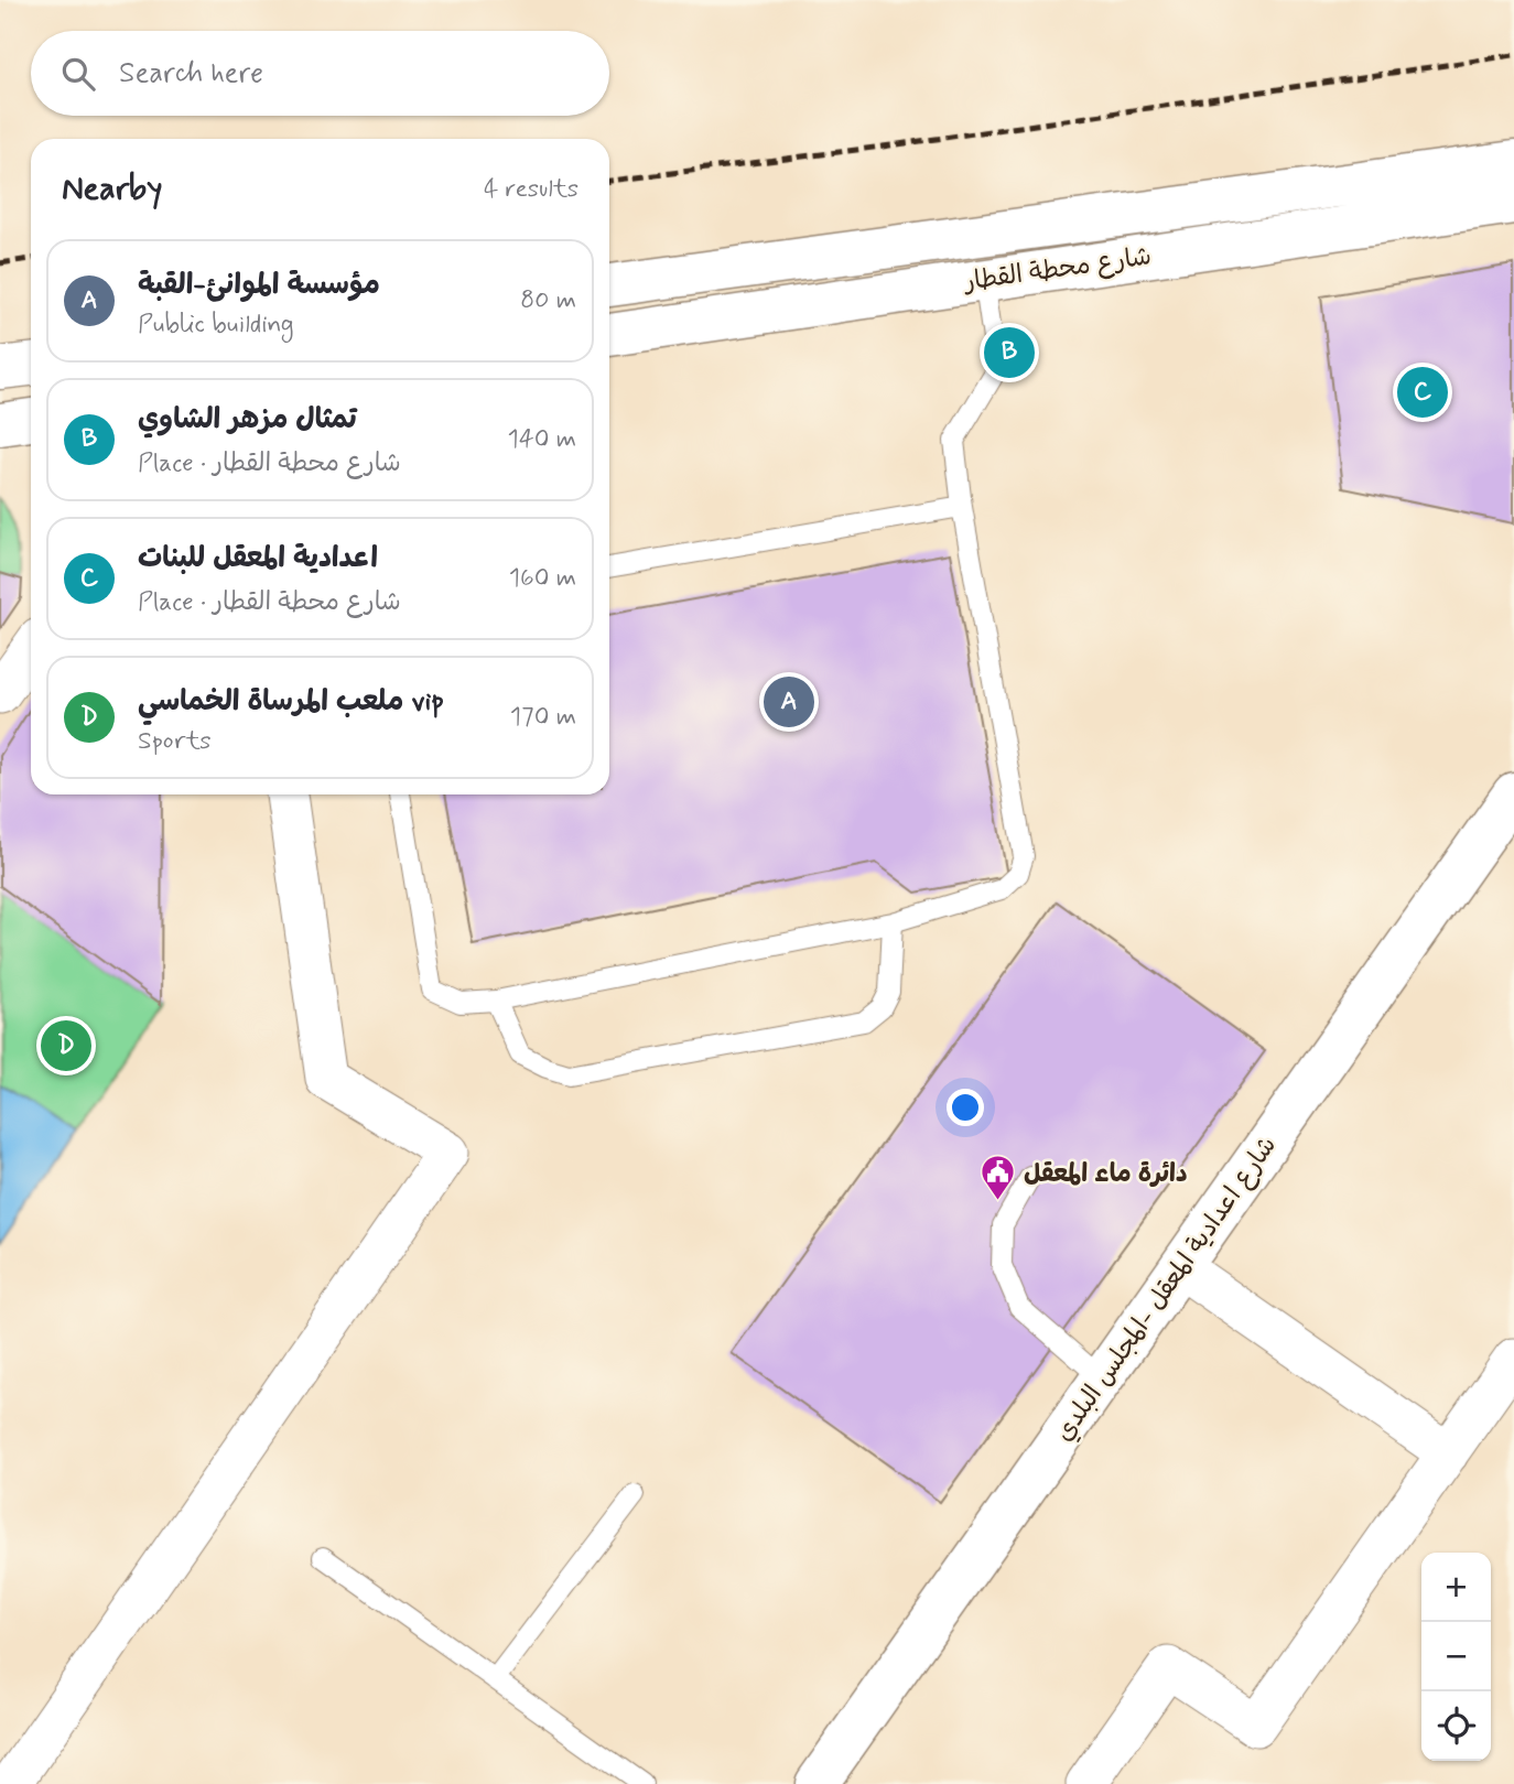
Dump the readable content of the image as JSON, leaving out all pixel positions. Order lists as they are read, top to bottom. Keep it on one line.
{"streets":{"main road":["شارع محطة القطار","شارع اعدادية المعقل -المجلس البلدي"]},"places":{"public building":["دائرة ماء المعقل"]},"page":{"search":"Search here","heading":["Nearby","4 results"],"list":[{"mark":"A","name":"مؤسسة الموانئ-القبة","note":"Public building","value":"80 m"},{"mark":"B","name":"تمثال مزهر الشاوي","note":"Place · شارع محطة القطار","value":"140 m"},{"mark":"C","name":"اعدادية المعقل للبنات","note":"Place · شارع محطة القطار","value":"160 m"},{"mark":"D","name":"ملعب المرساة الخماسي vip","note":"Sports","value":"170 m"}],"pins":["B","C","A","D"],"map_buttons":["+","−"]}}
